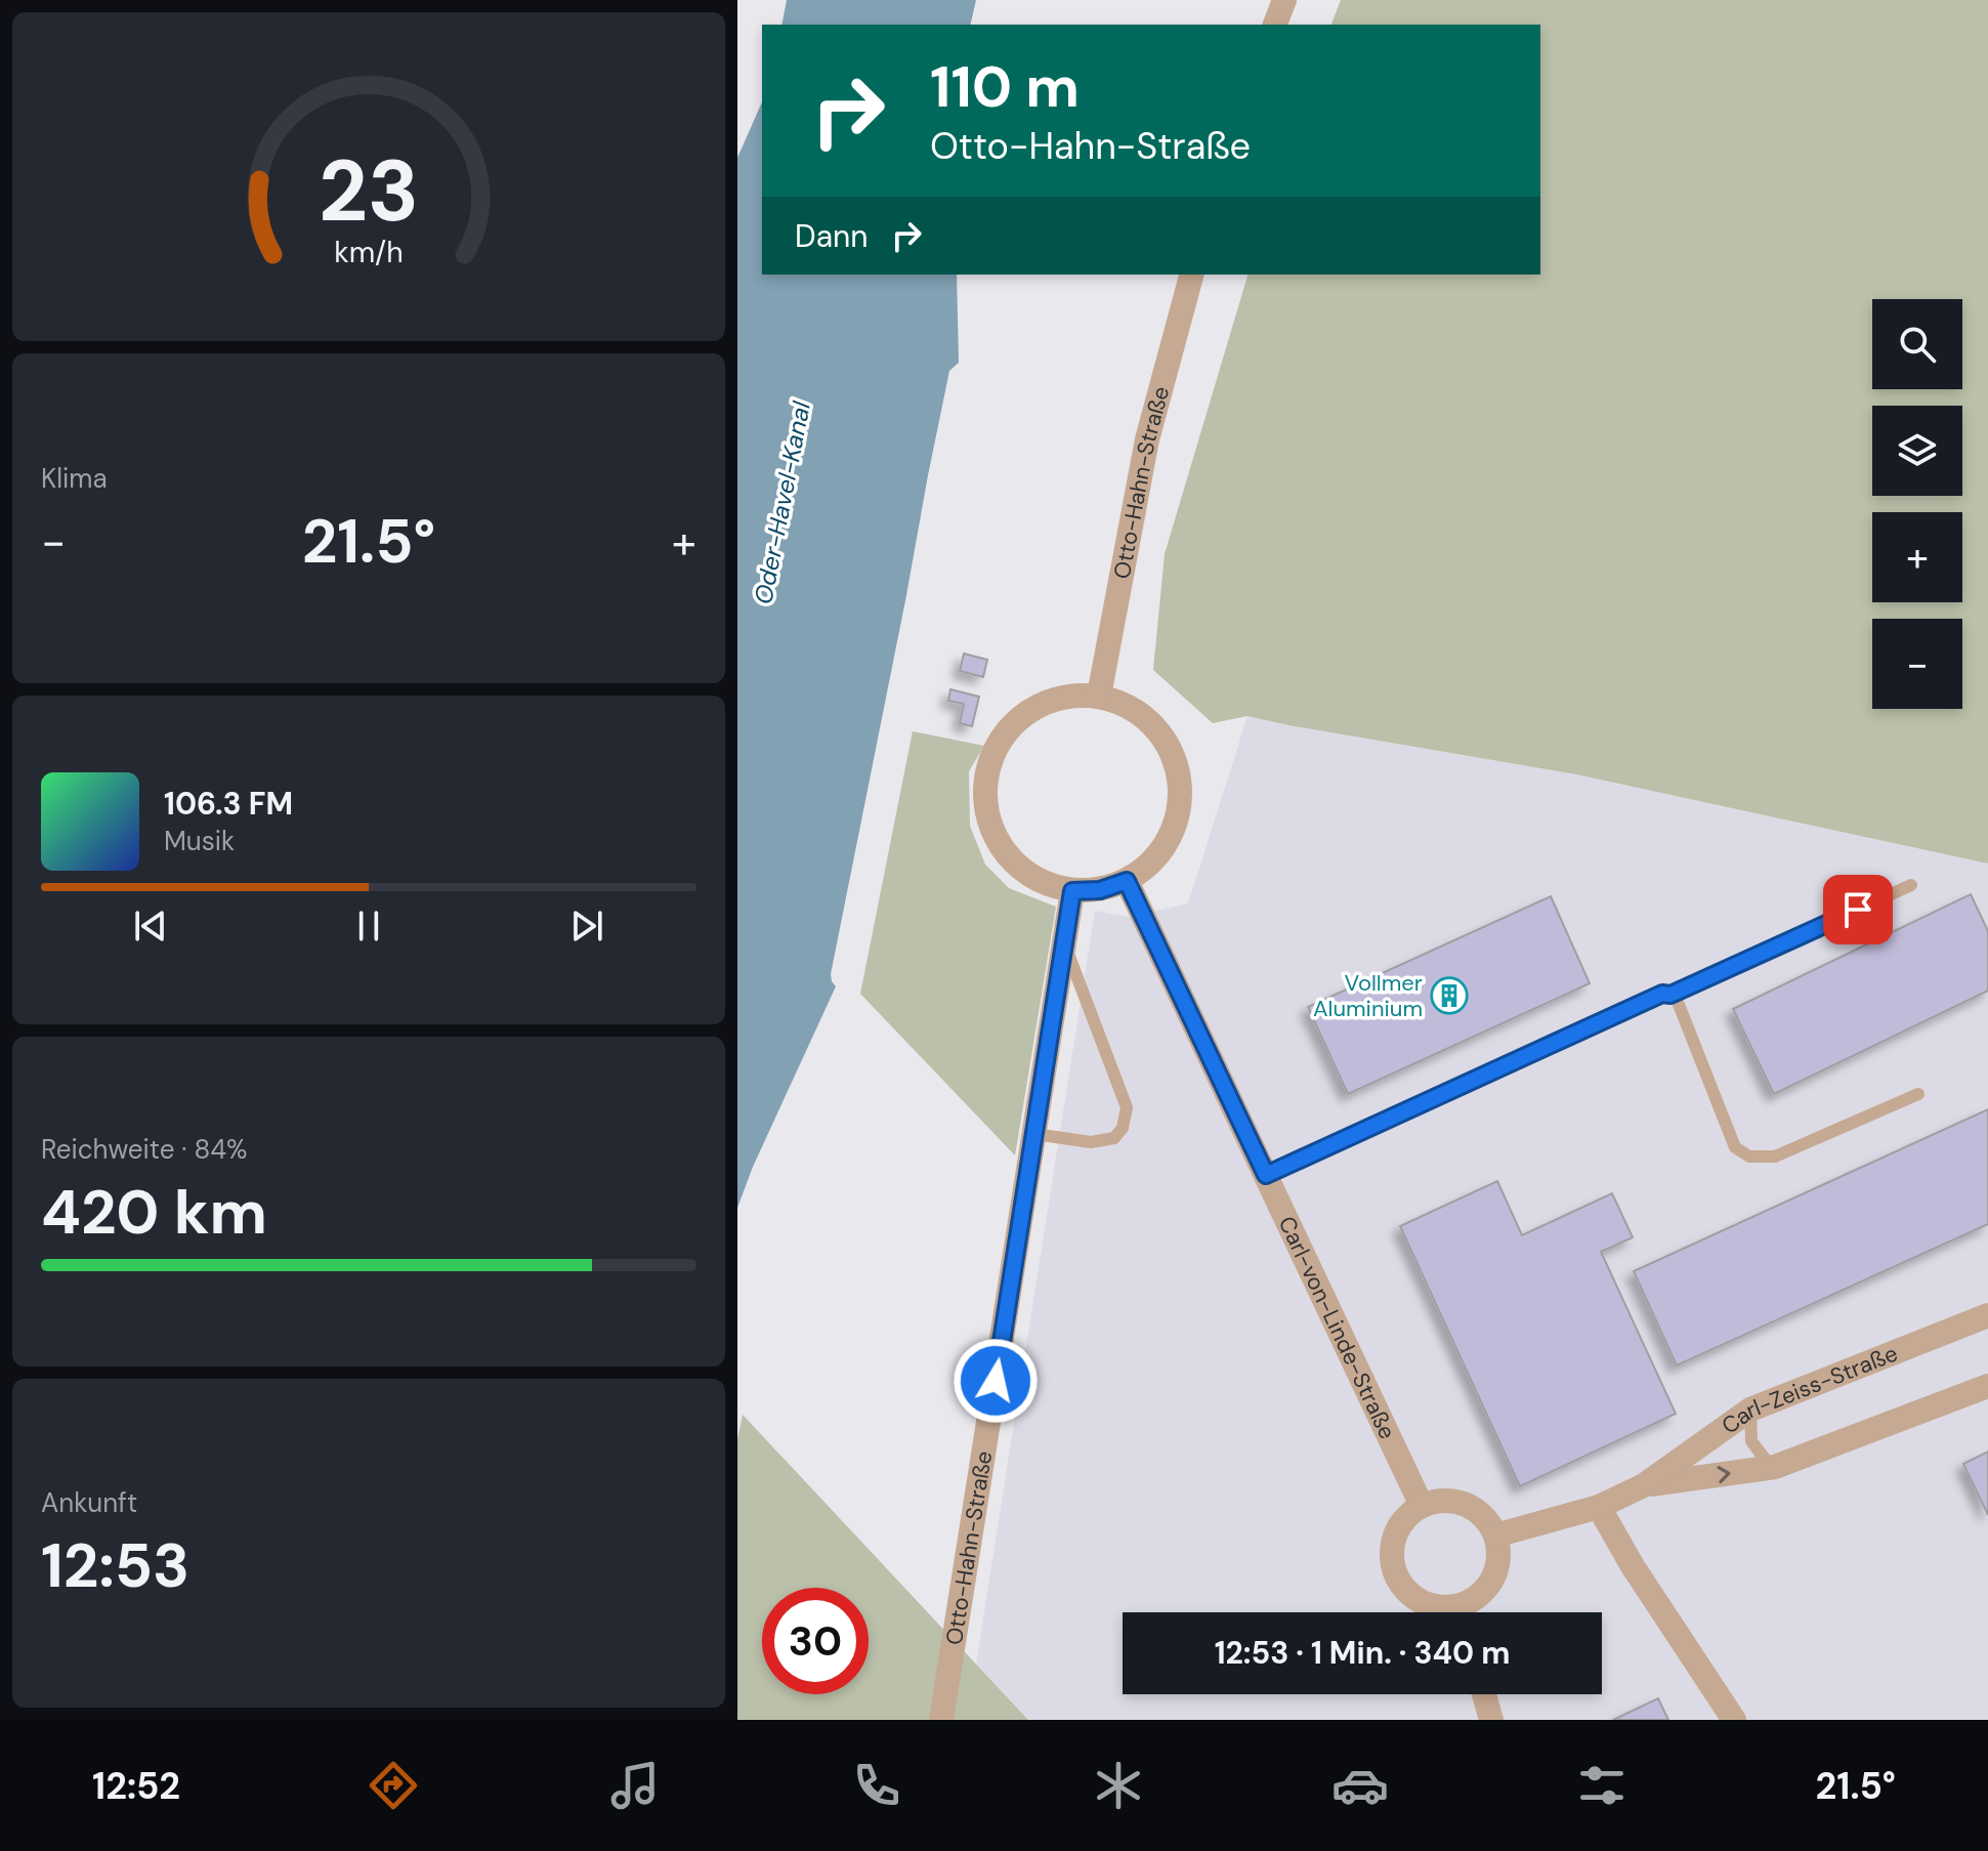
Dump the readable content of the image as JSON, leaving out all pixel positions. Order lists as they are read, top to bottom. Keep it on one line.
{"streets":{"street":["Otto-Hahn-Straße","Carl-von-Linde-Straße","Carl-Zeiss-Straße"]},"crossings":[["Otto-Hahn-Straße","Carl-von-Linde-Straße"]],"water":["Oder-Havel-Kanal"],"places":{"building":["Vollmer Aluminium"]},"page":{"turn":["110 m","Otto-Hahn-Straße"],"then":"Dann","map_buttons":["+","−"],"tile":["Klima",["Reichweite · 84%","420 km"],["Ankunft","12:53"]],"heat":["−","21.5°","+"],"song":["106.3 FM","Musik"],"limit":"30","trip":"12:53 · 1 Min. · 340 m","tabs":["12:52","21.5°"],"gauge":["23","km/h"]}}
